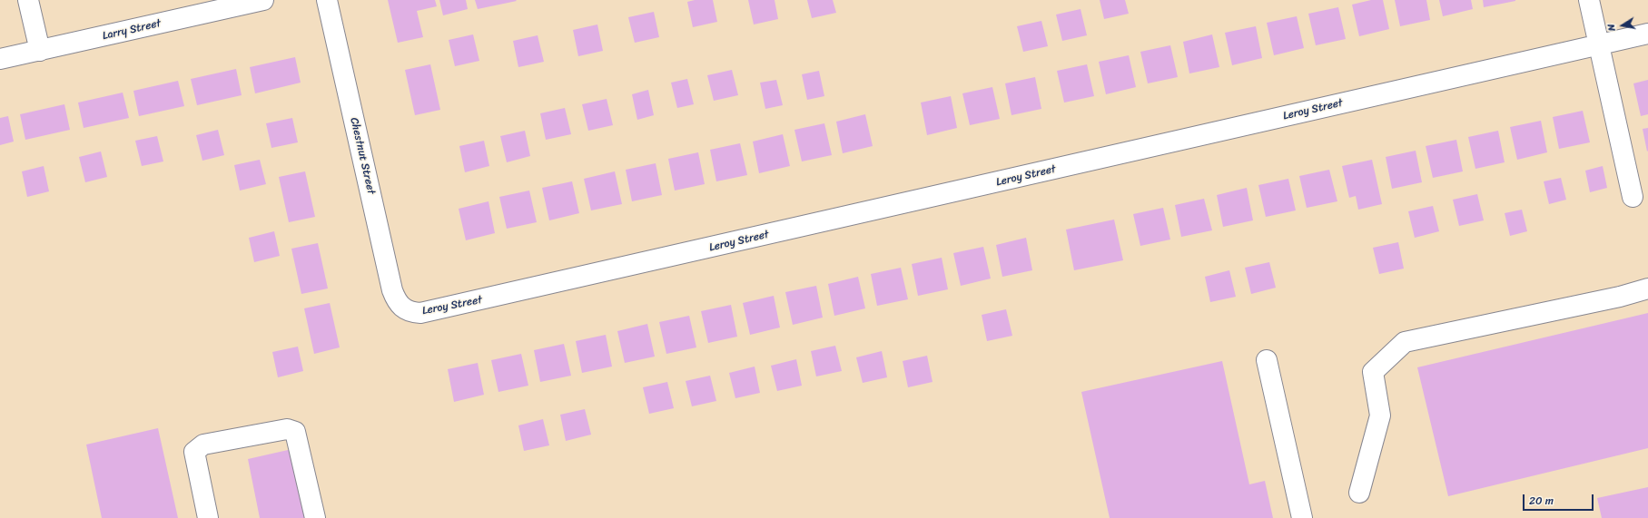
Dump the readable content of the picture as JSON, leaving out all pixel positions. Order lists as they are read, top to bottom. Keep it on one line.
{"streets":{"street":["Larry Street","Leroy Street","Chestnut Street"]},"crossings":[["Leroy Street","Chestnut Street"]],"scale_bar":"20 m","north":"left"}
